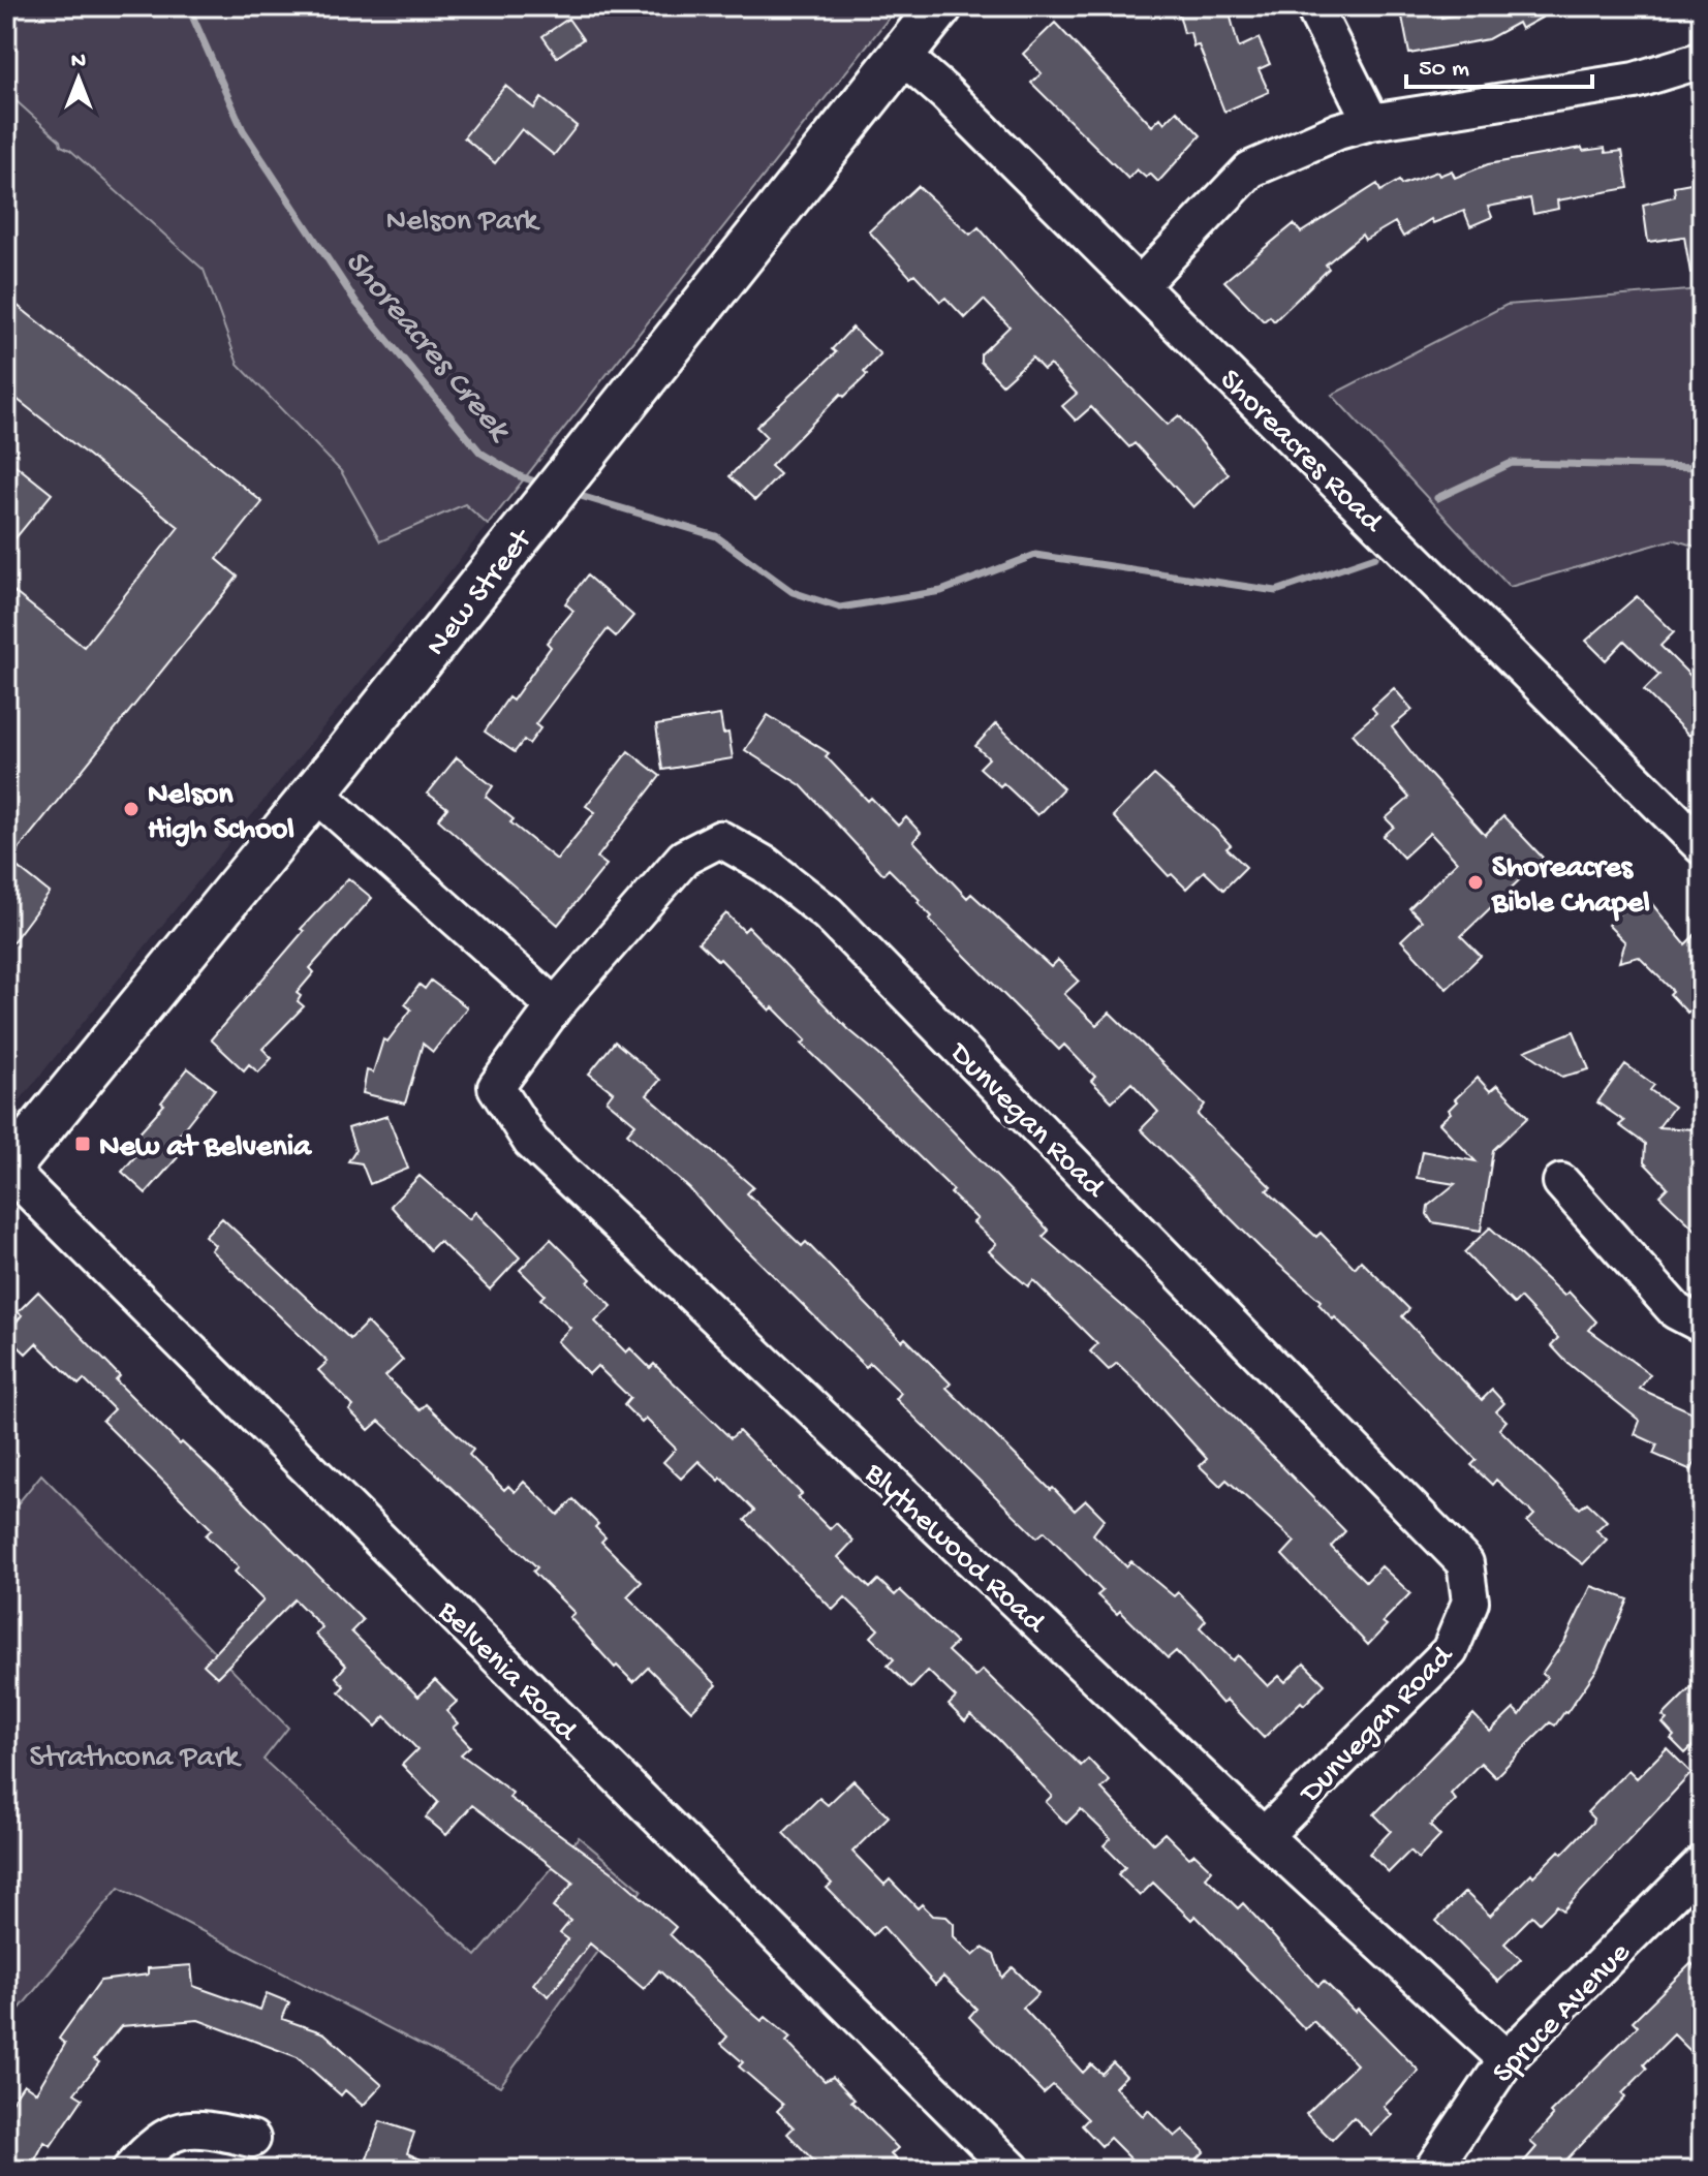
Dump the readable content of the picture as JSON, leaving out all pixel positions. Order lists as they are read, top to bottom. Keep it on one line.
{"streets":{"main road":["New Street"],"street":["Shoreacres Road","Dunvegan Road","Blythewood Road","Belvenia Road","Spruce Avenue"]},"crossings":[["Shoreacres Road","New Street"],["New Street","Belvenia Road"],["Dunvegan Road","Blythewood Road"],["Blythewood Road","Spruce Avenue"]],"water":["Shoreacres Creek"],"parks":["Nelson Park","Strathcona Park"],"places":{"other":["Nelson High School","Shoreacres Bible Chapel"],"transit":["New at Belvenia"]},"scale_bar":"50 m","north":"top"}
